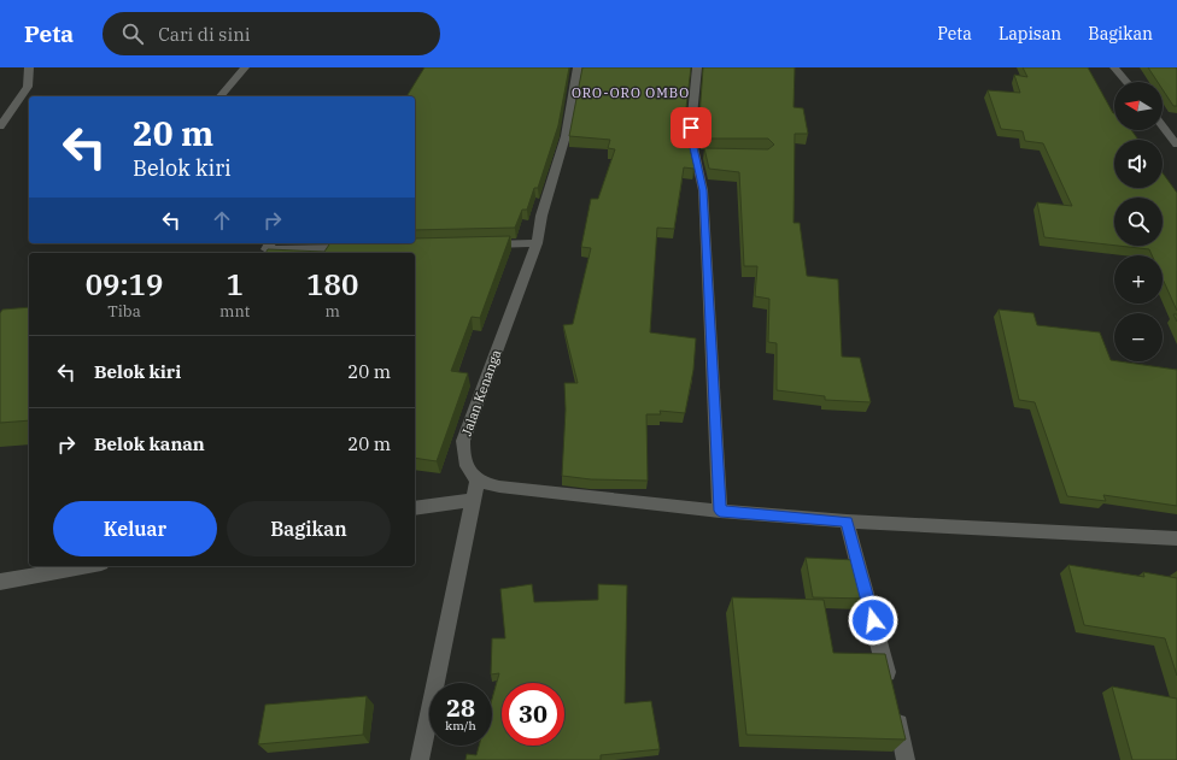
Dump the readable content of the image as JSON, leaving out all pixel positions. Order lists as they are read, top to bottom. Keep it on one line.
{"streets":{"street":["Jalan Kenanga"]},"districts":["ORO-ORO OMBO"],"north":"left","page":{"header":"Peta","search":"Cari di sini","nav":["Peta","Lapisan","Bagikan"],"map_buttons":["+","−"],"turn":["20 m","Belok kiri"],"eta":["09:19","Tiba","1","mnt","180","m"],"list":[{"name":"Belok kiri","value":"20 m"},{"name":"Belok kanan","value":"20 m"}],"buttons":["Keluar","Bagikan"],"speed":"28 km/h","limit":"30"}}
